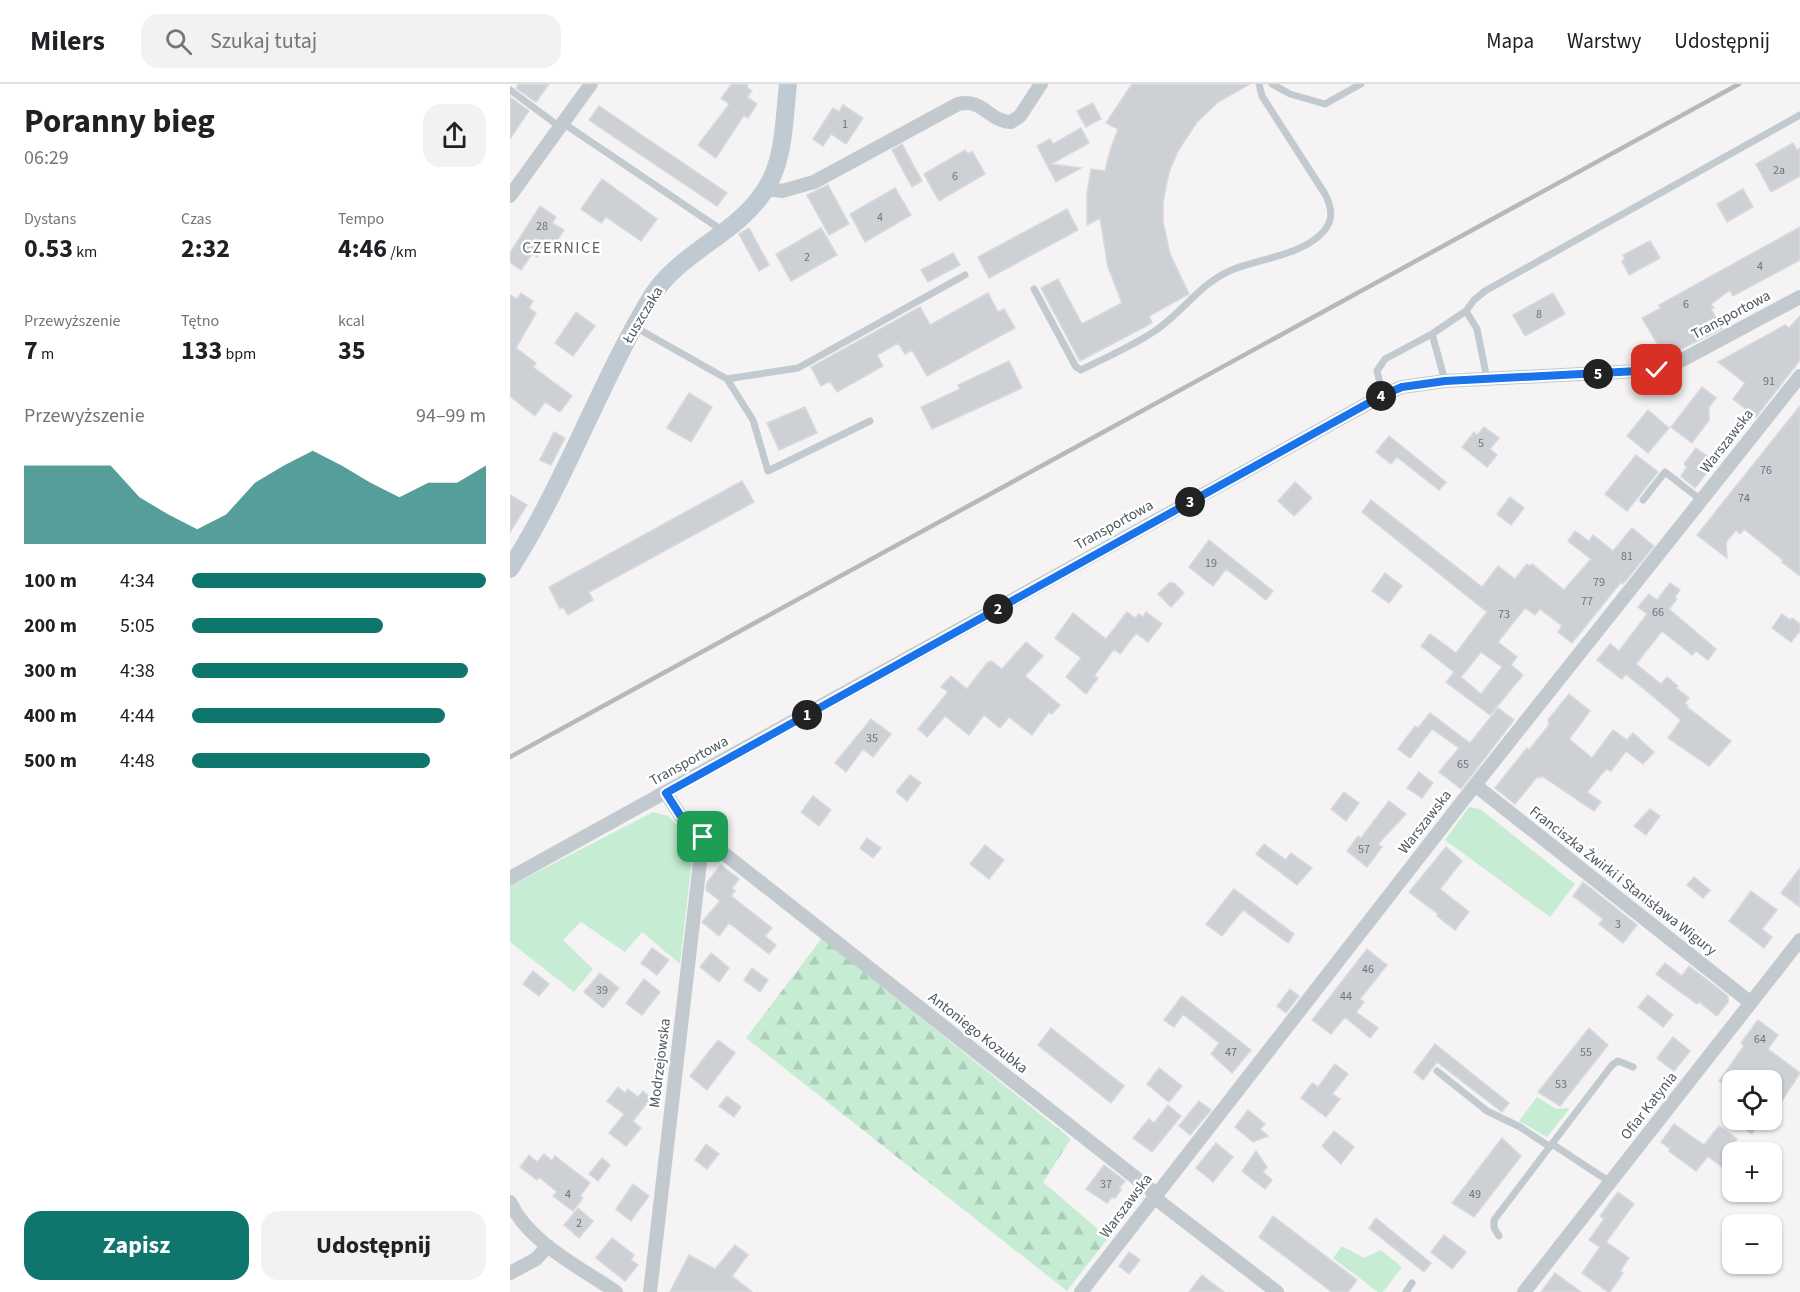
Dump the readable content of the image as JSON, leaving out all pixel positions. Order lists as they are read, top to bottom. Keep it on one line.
{"streets":{"street":["Łuszczaka","Transportowa","Warszawska","Franciszka Żwirki i Stanisława Wigury","Antoniego Kozubka","Modrzejowska","Ofiar Katynia"]},"crossings":[["Transportowa","Antoniego Kozubka"],["Warszawska","Franciszka Żwirki i Stanisława Wigury"],["Warszawska","Antoniego Kozubka"],["Franciszka Żwirki i Stanisława Wigury","Ofiar Katynia"],["Antoniego Kozubka","Modrzejowska"]],"districts":["CZERNICE"],"house_numbers":["1","2a","6","4","28","2","4","6","8","91","5","76","74","81","19","79","77","66","73","35","65","57","3","46","39","44","64","47","55","53","37","4","49","2"],"page":{"header":"Milers","search":"Szukaj tutaj","nav":["Mapa","Warstwy","Udostępnij"],"heading":["Poranny bieg","06:29"],"stats":[["Dystans","0.53 km"],["Czas","2:32"],["Tempo","4:46 /km"],["Przewyższenie","7 m"],["Tętno","133 bpm"],["kcal","35"]],"pins":["5","4","3","2","1"],"chart":["Przewyższenie","94–99 m"],"list":[{"name":"100 m","note":"4:34"},{"name":"200 m","note":"5:05"},{"name":"300 m","note":"4:38"},{"name":"400 m","note":"4:44"},{"name":"500 m","note":"4:48"}],"map_buttons":["+","−"],"buttons":["Zapisz","Udostępnij"]}}
